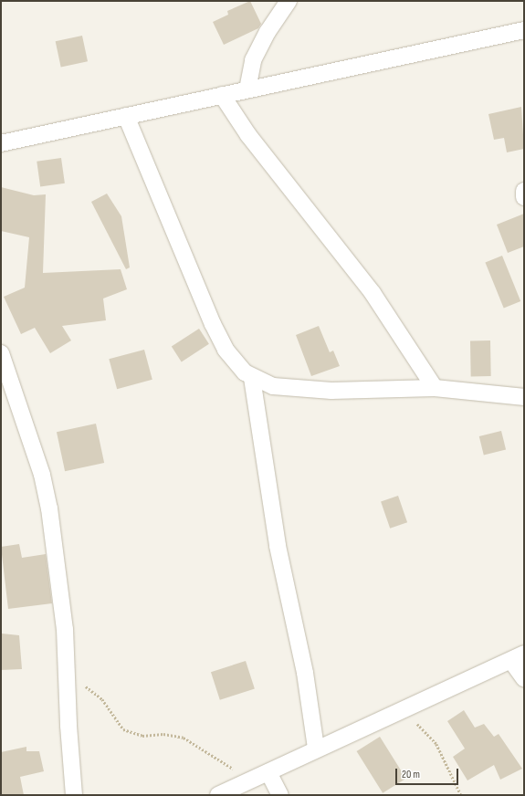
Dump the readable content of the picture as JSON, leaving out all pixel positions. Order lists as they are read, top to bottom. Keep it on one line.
{"scale_bar":"20 m"}
